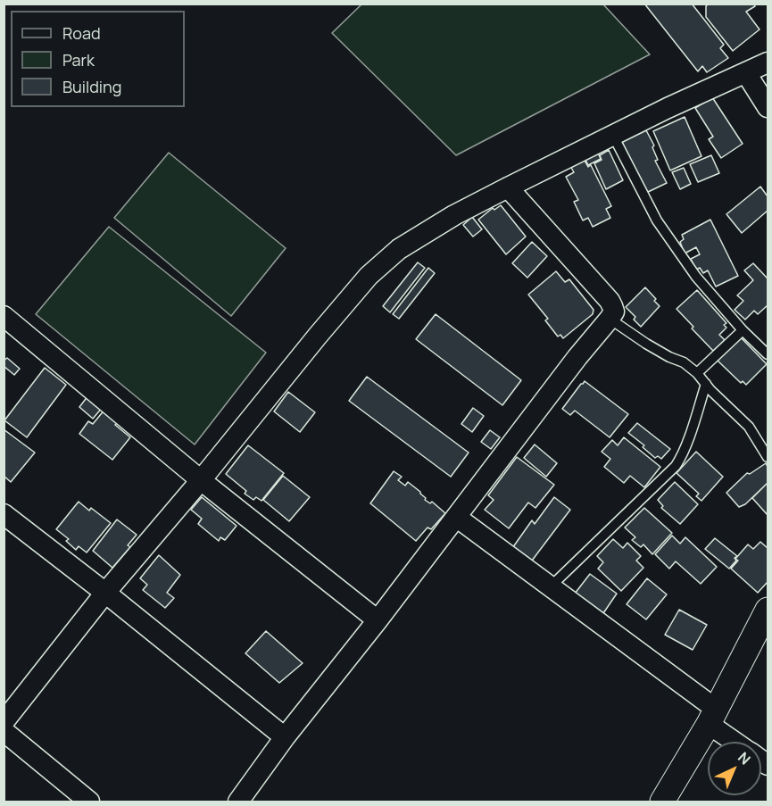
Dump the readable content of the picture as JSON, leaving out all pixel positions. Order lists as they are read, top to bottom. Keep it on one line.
{"legend":["Road","Park","Building"],"north":"top right"}
